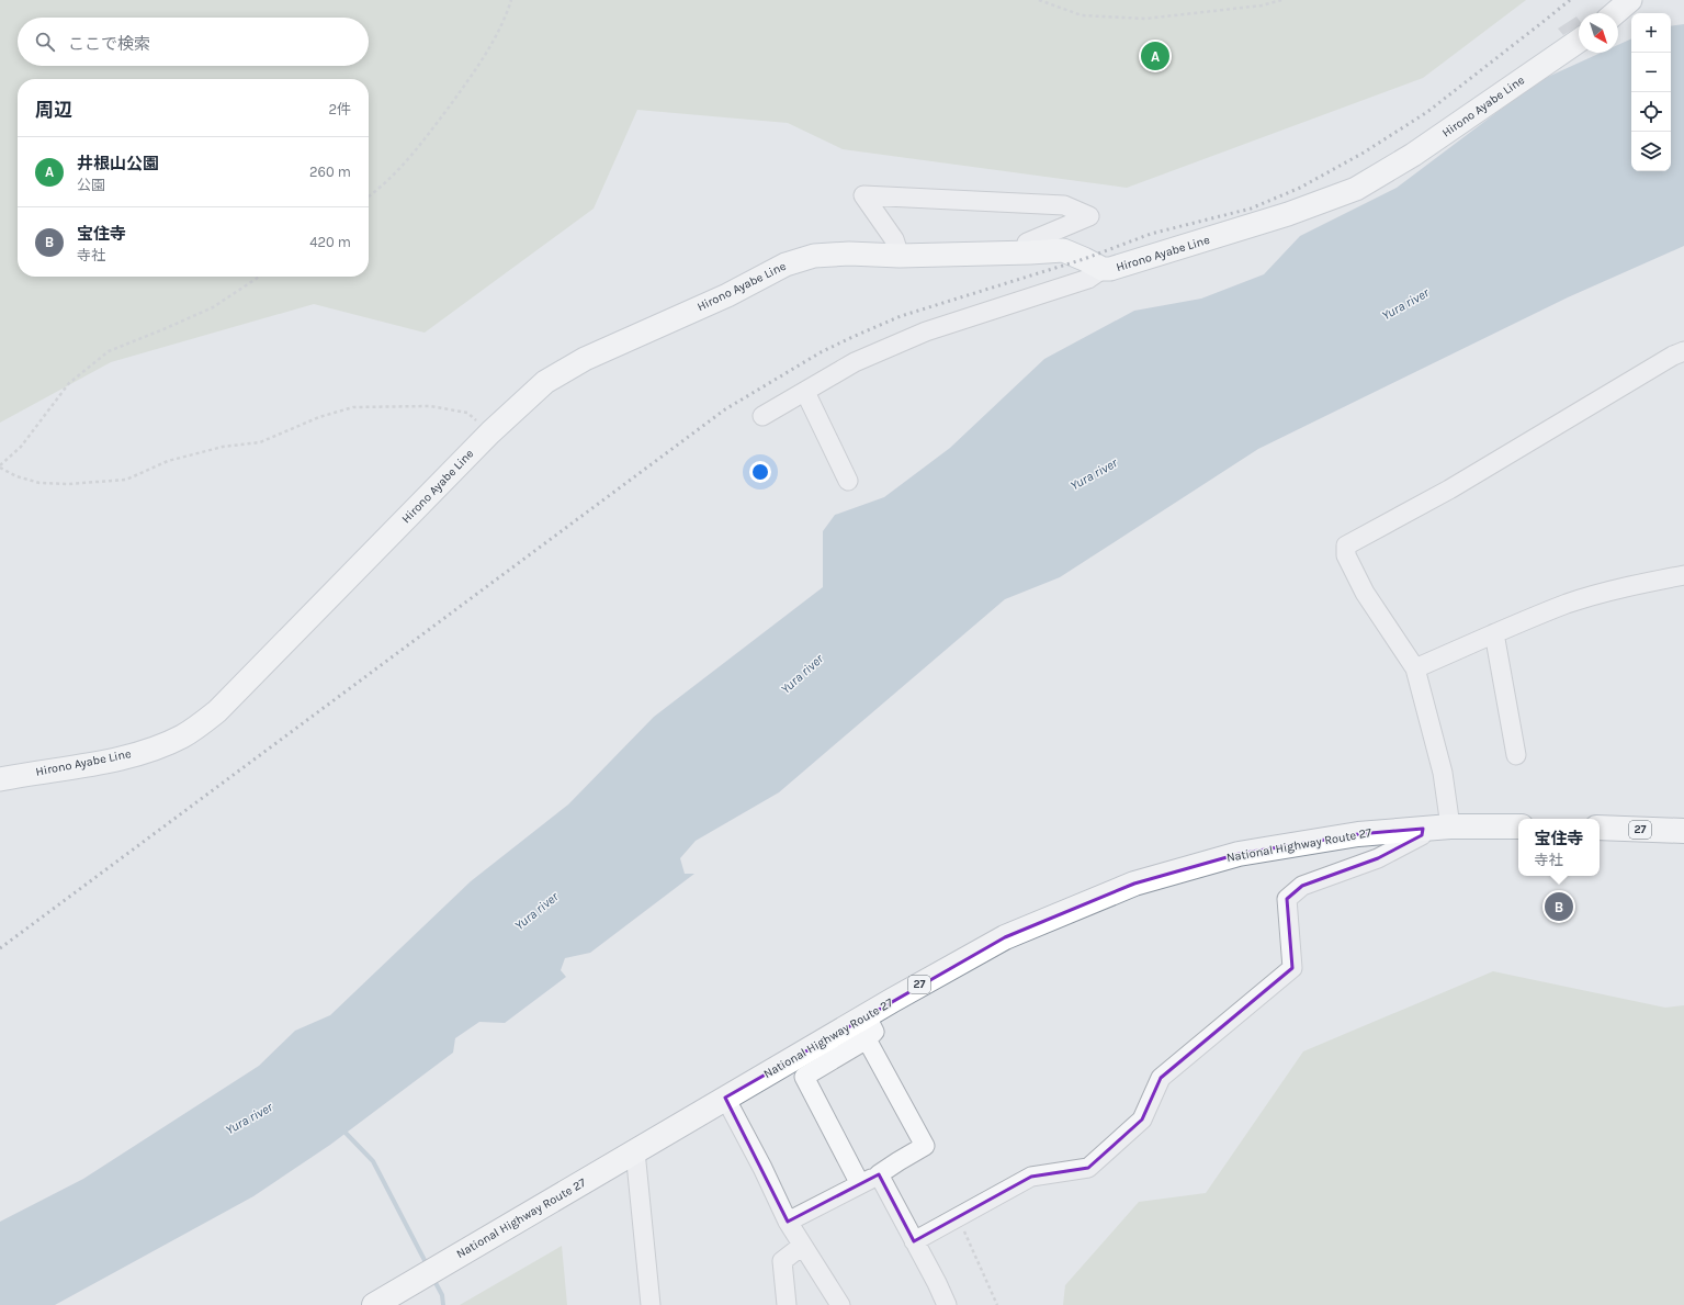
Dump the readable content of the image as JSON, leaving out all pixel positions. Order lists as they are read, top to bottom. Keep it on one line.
{"streets":{"highway":["27","National Highway Route 27"],"main road":["Hirono Ayabe Line"]},"water":["Yura river"],"north":"bottom right","page":{"map_buttons":["+","−"],"search":"ここで検索","pins":["A","B"],"heading":["周辺","2件"],"list":[{"mark":"A","name":"井根山公園","note":"公園","value":"260 m"},{"mark":"B","name":"宝住寺","note":"寺社","value":"420 m"}],"popup":["宝住寺","寺社"]}}
